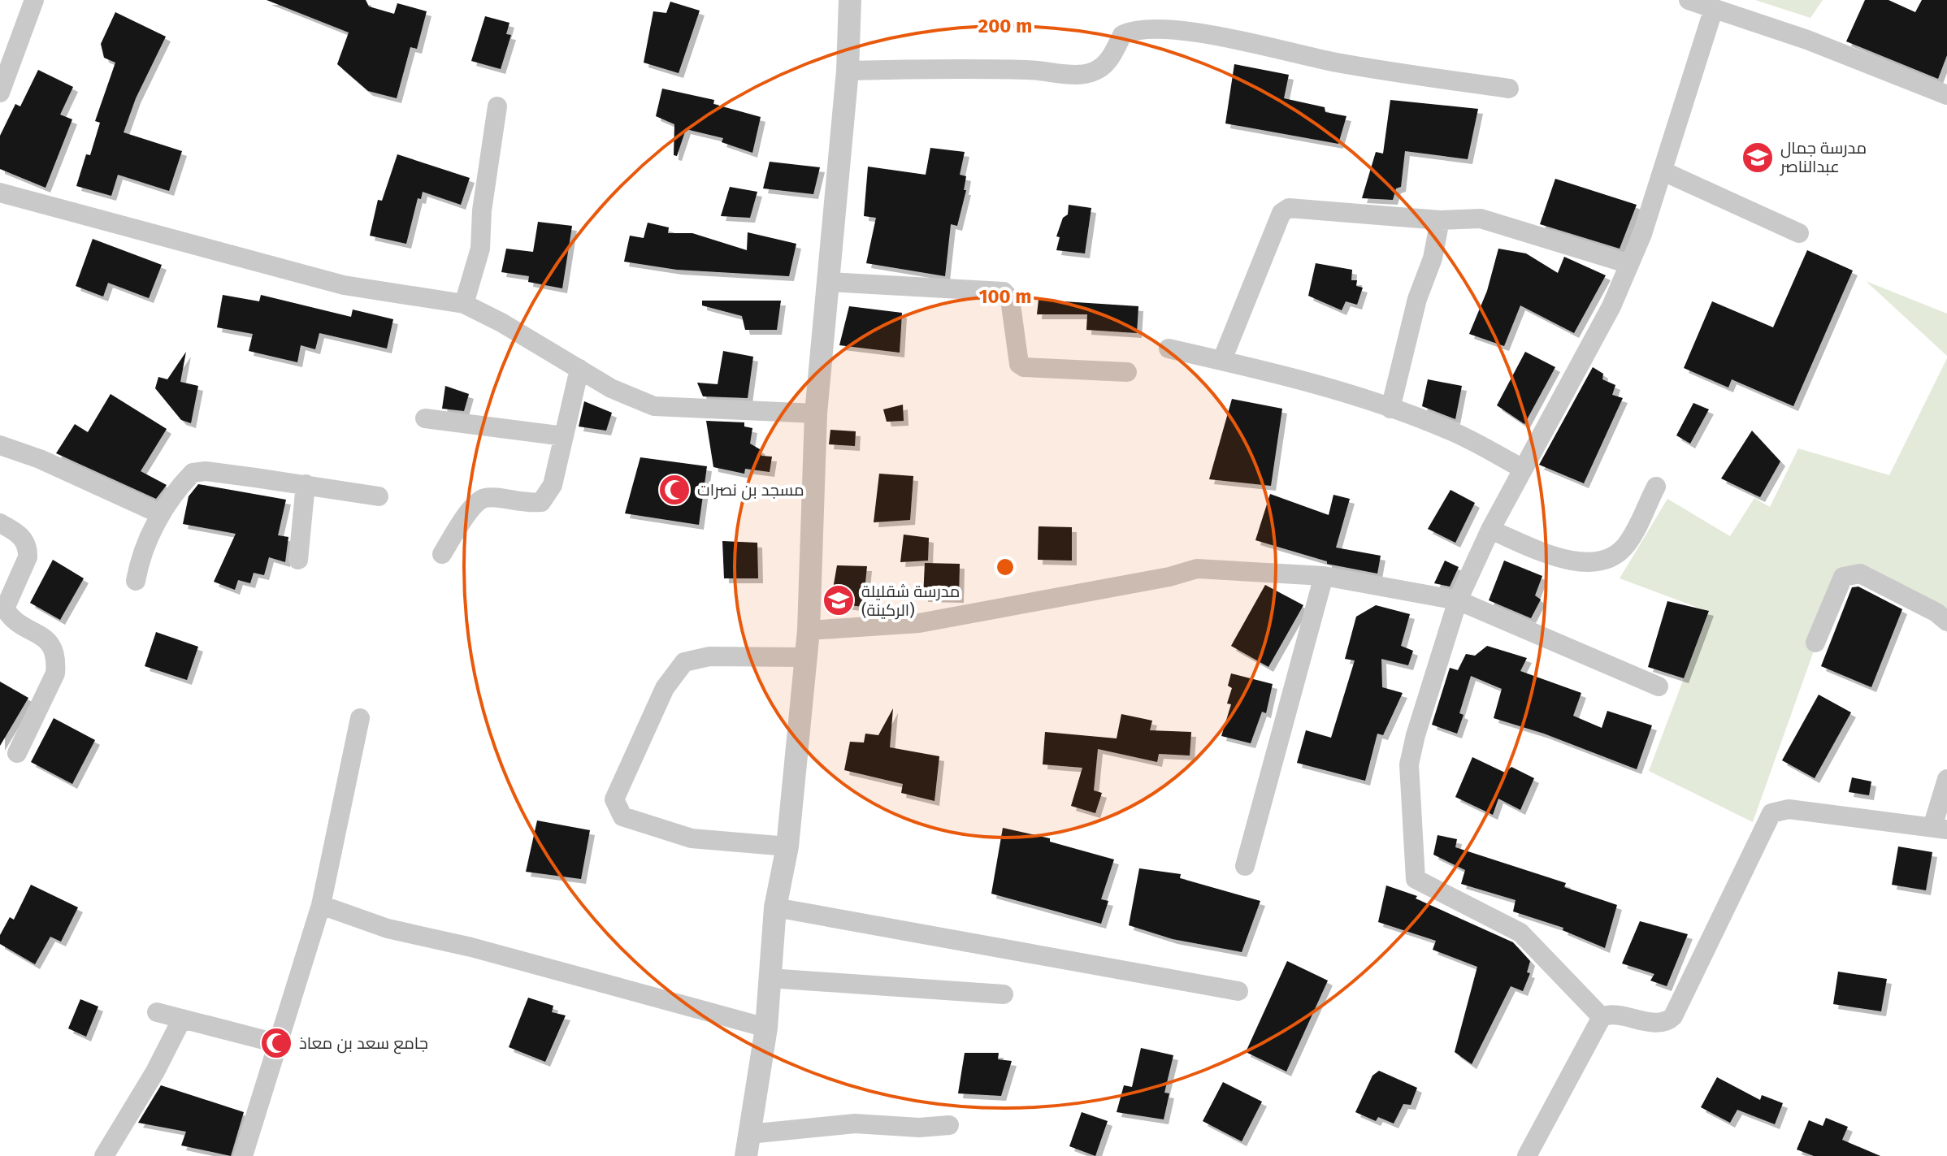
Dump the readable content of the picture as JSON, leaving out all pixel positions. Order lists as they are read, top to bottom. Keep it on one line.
{"places":{"school or university":["مدرسة جمال عبدالناصر","مدرسة شقليلة (الركينة)"],"mosque":["مسجد بن نصرات","جامع سعد بن معاذ"]},"rings":["200 m","100 m"]}
